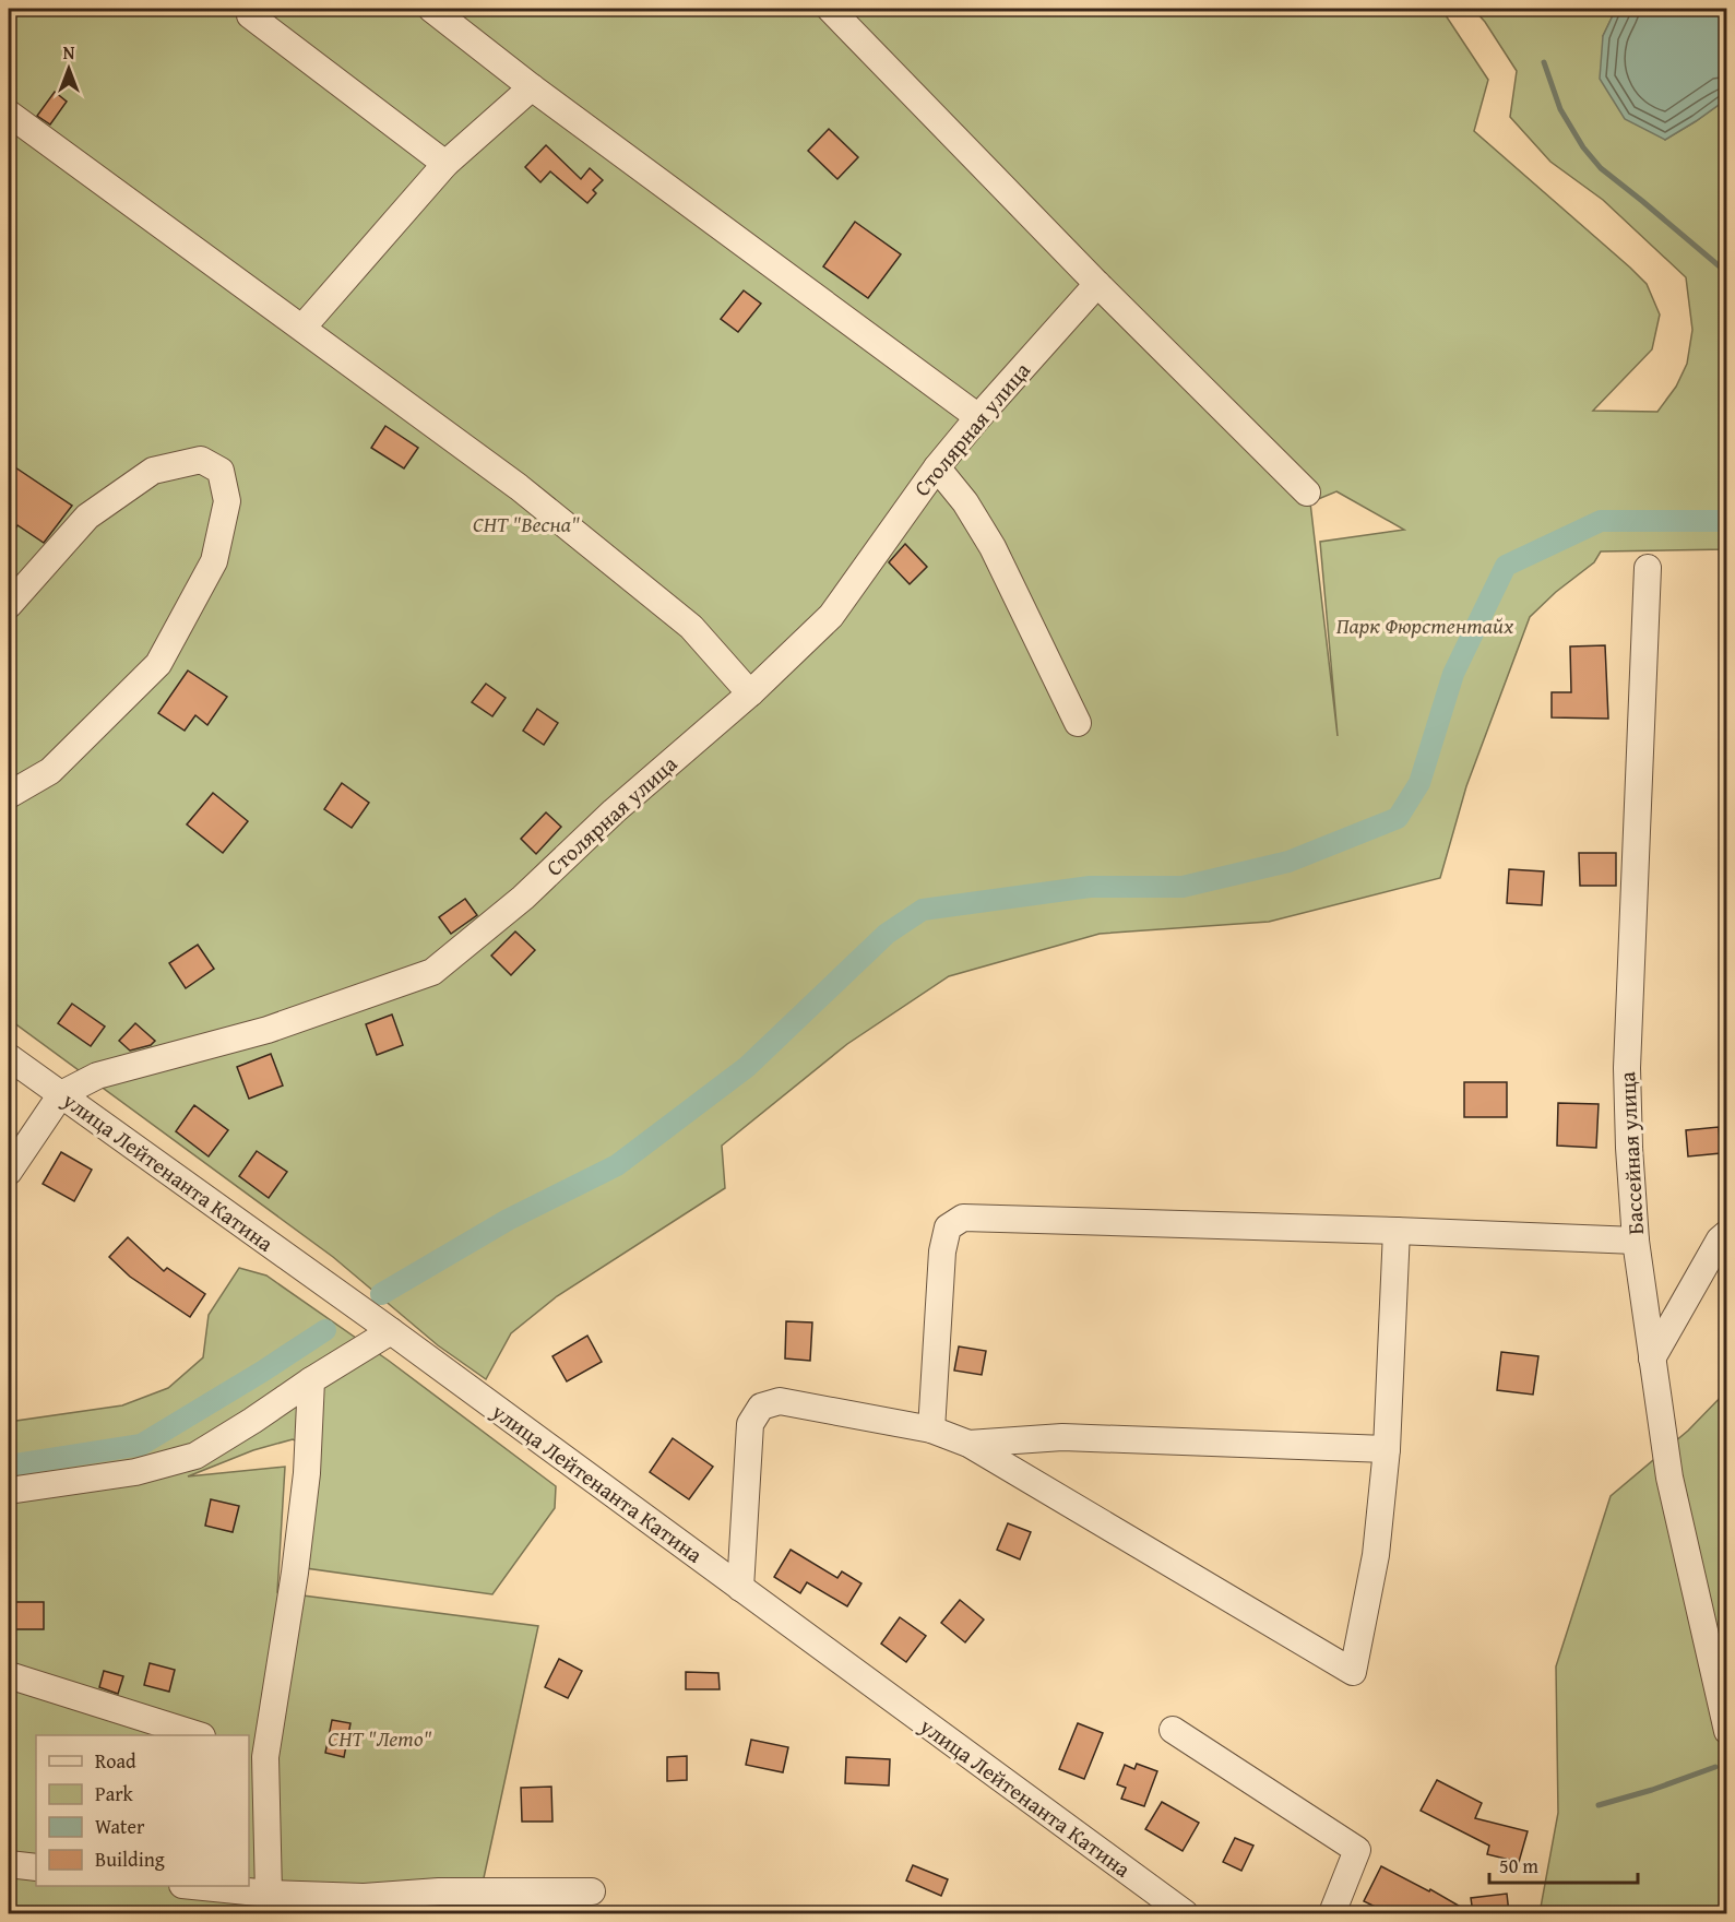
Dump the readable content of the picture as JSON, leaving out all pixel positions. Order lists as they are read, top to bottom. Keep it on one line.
{"streets":{"street":["Столярная улица","Бассейная улица","улица Лейтенанта Катина"]},"crossings":[["Столярная улица","улица Лейтенанта Катина"]],"parks":["СНТ \"Весна\"","Парк Фюрстентайх","СНТ \"Лето\""],"legend":["Road","Park","Water","Building"],"scale_bar":"50 m","north":"top"}
